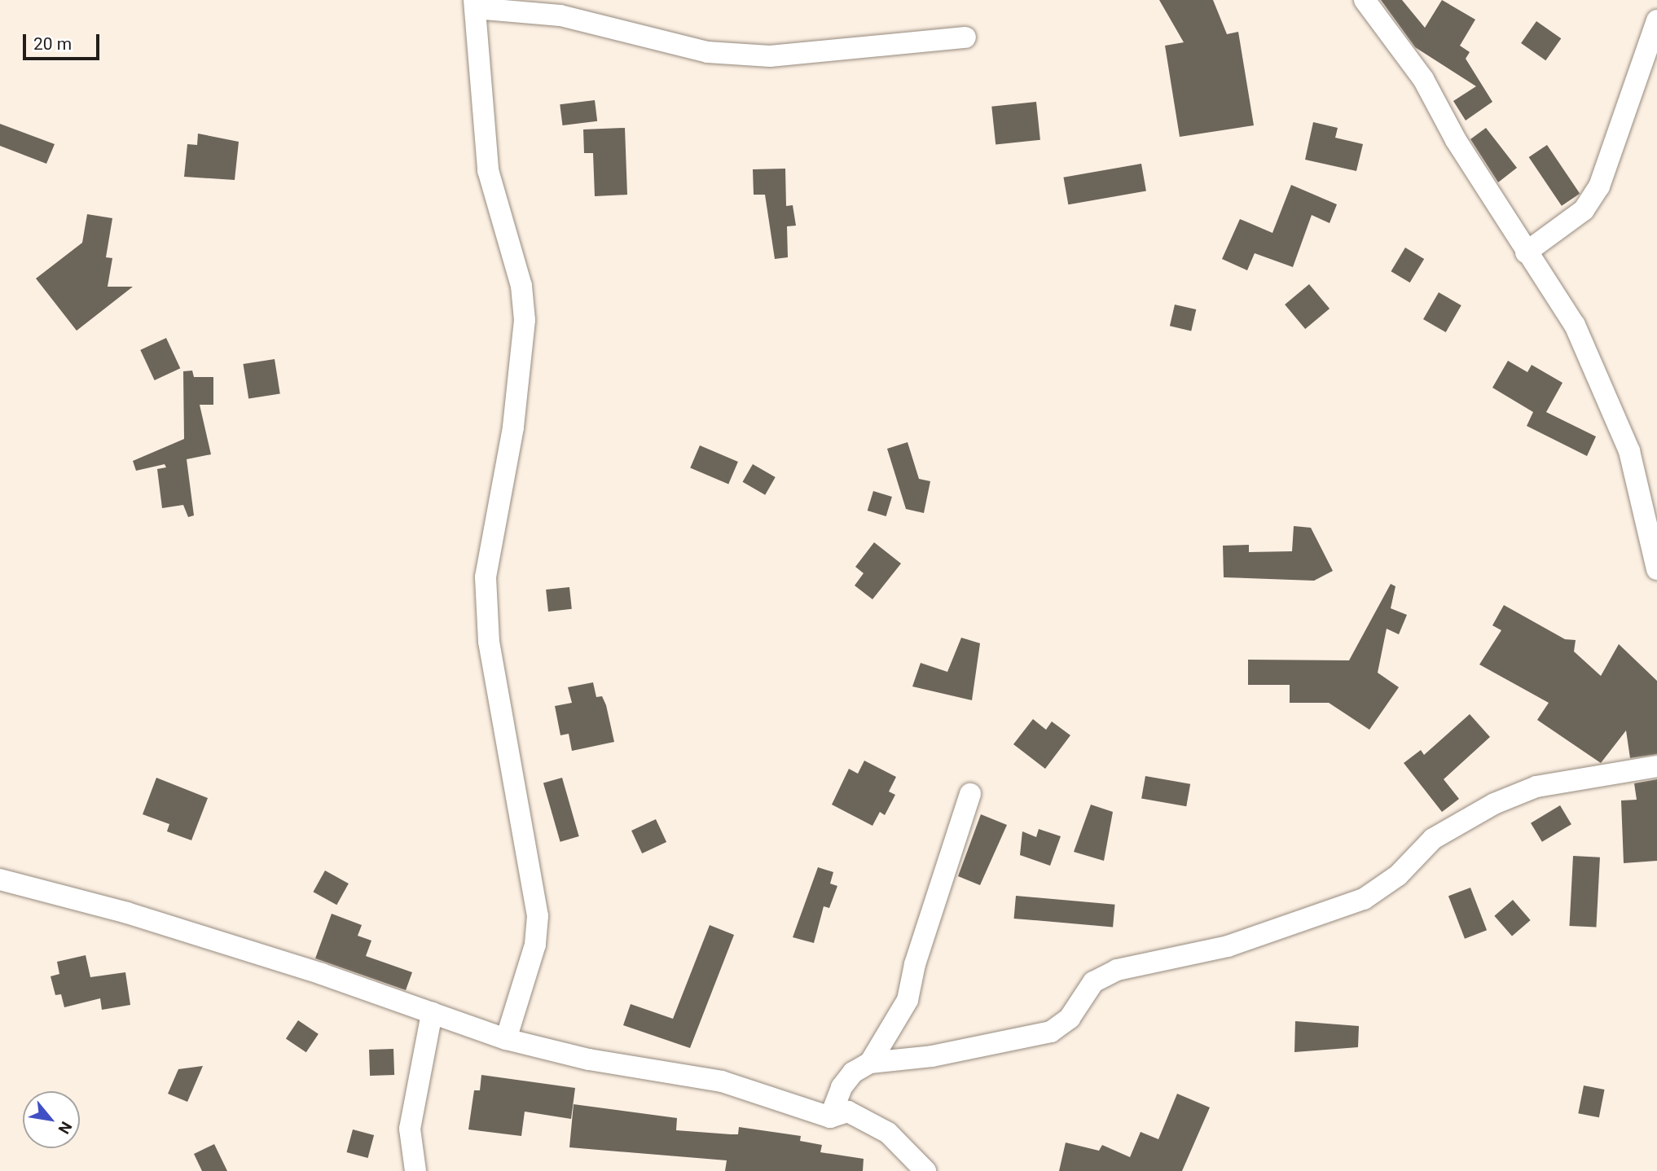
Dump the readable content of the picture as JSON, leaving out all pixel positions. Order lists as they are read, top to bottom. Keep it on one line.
{"scale_bar":"20 m","north":"bottom right"}
